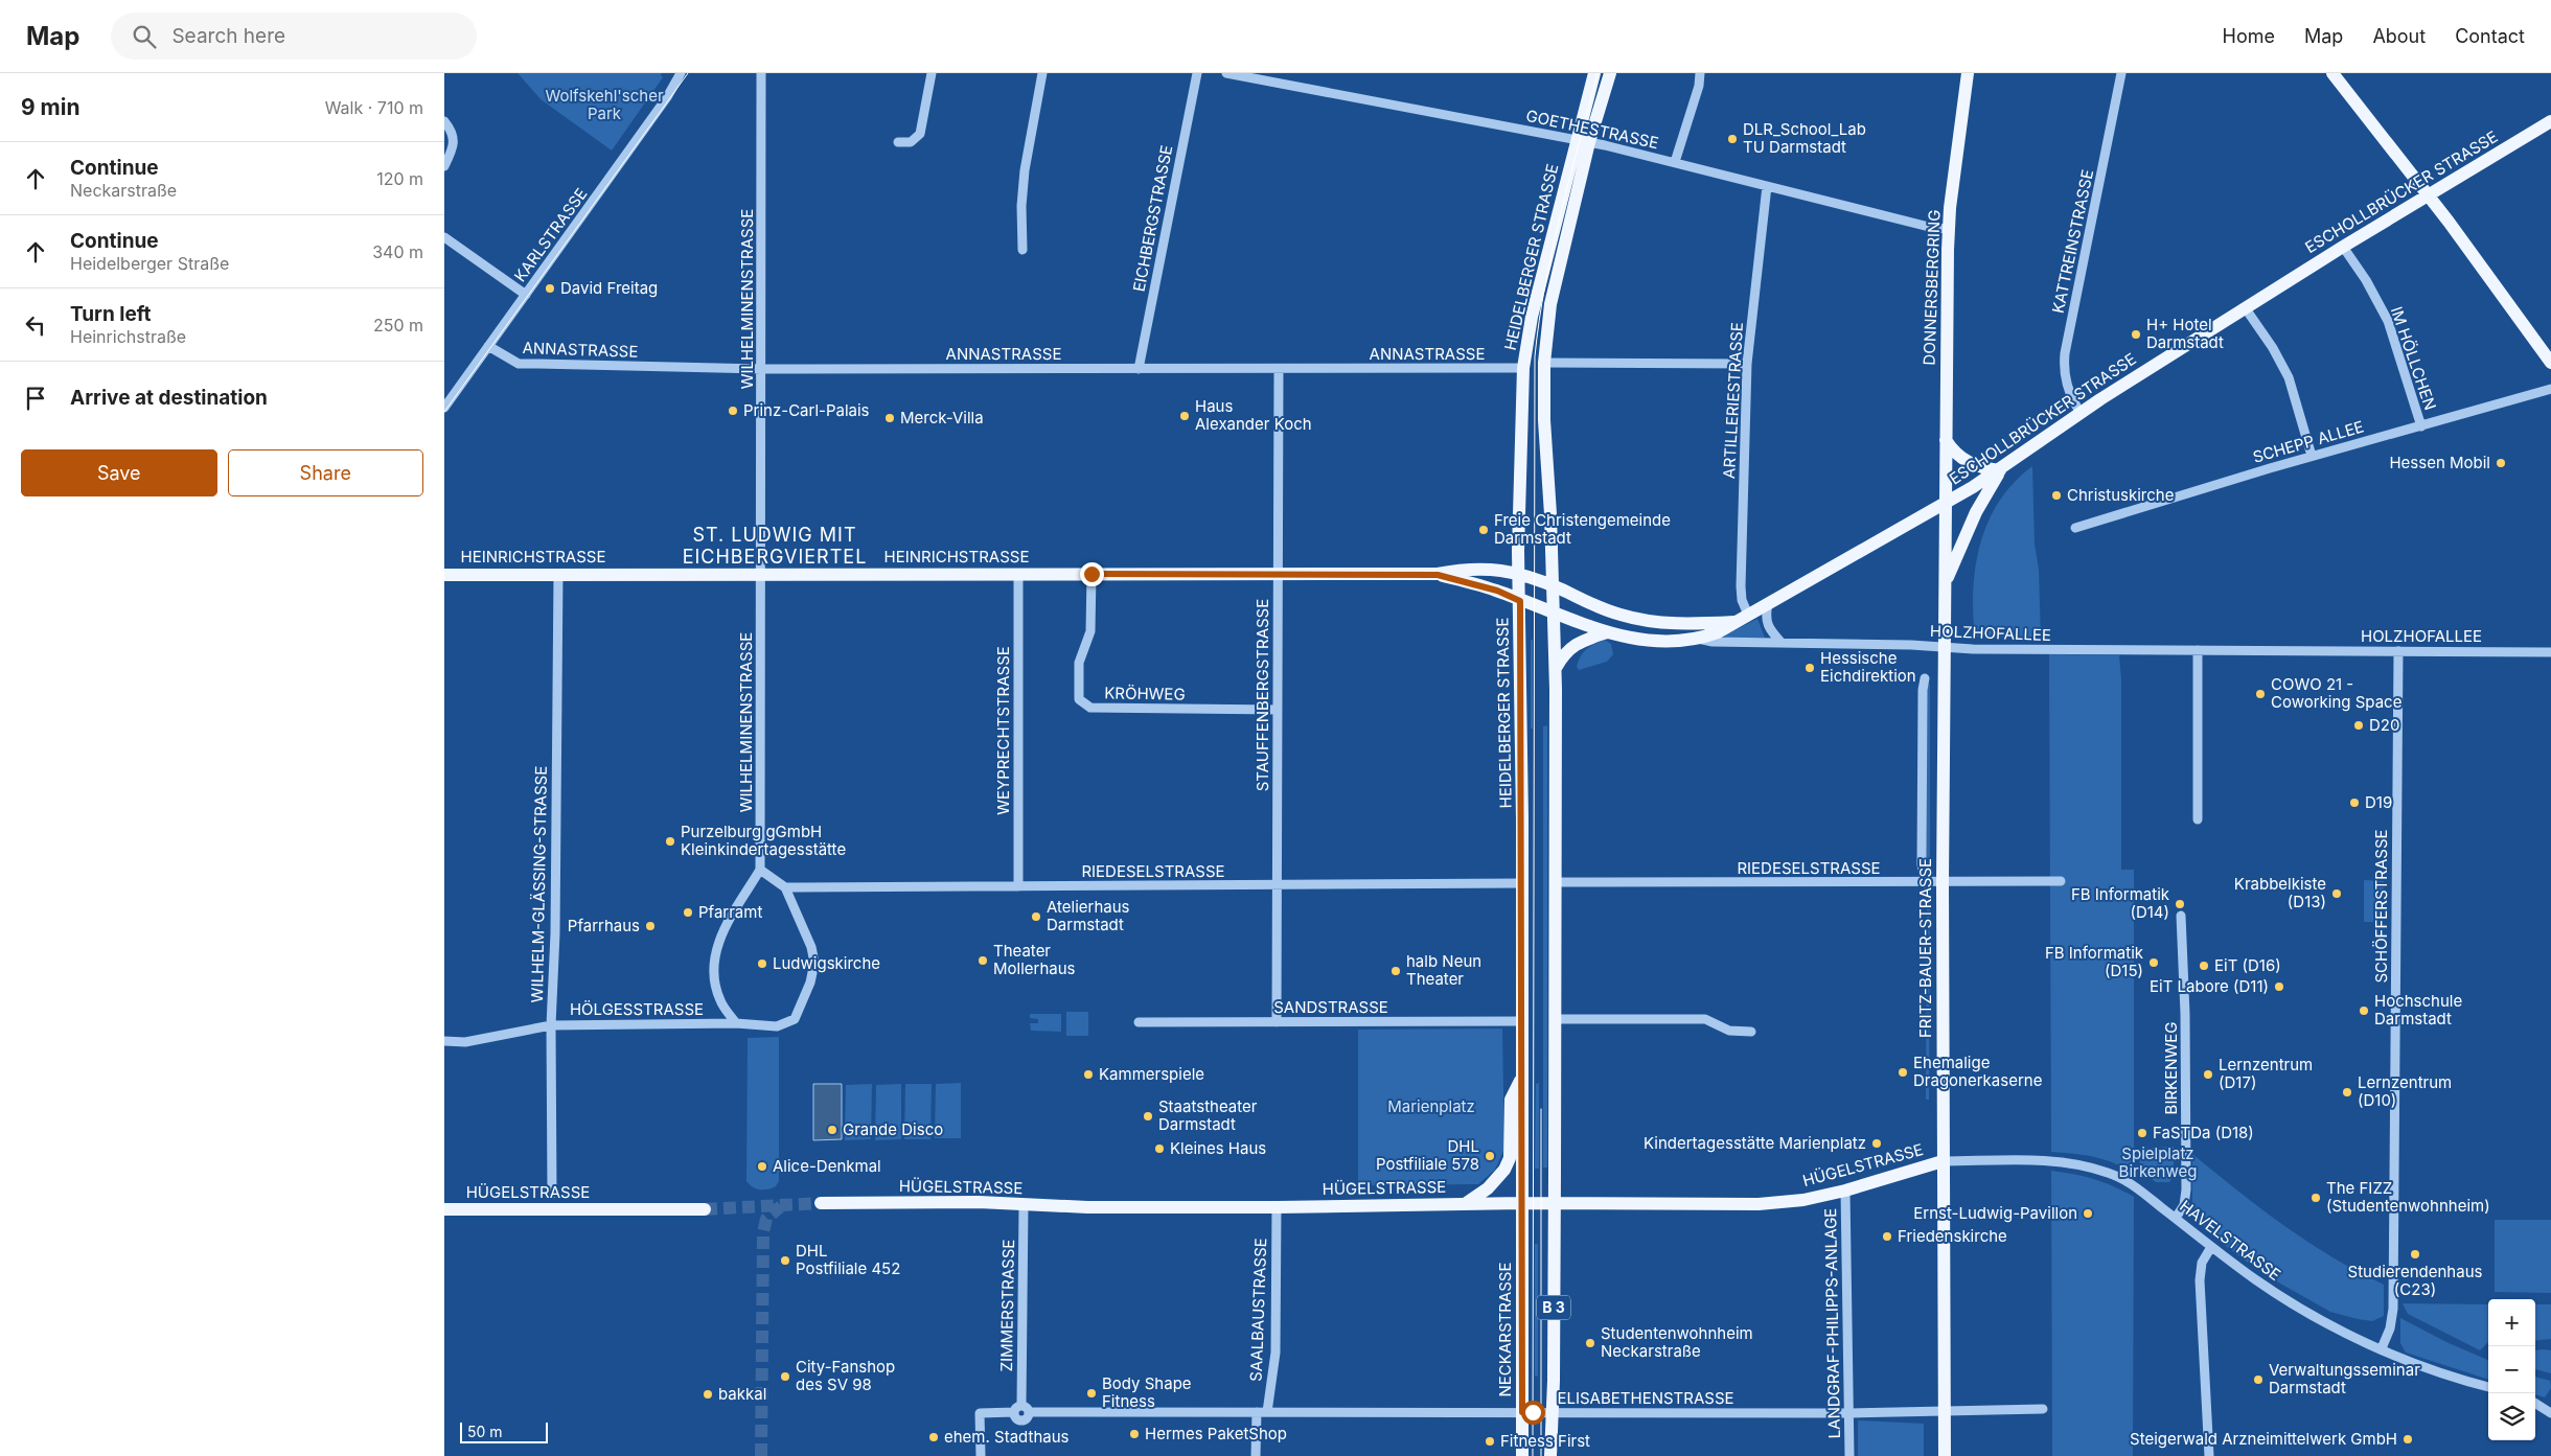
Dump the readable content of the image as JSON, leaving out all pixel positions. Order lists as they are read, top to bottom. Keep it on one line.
{"streets":{"main road":["ESCHOLLBRÜCKER STRASSE","HEIDELBERGER STRASSE","DONNERSBERGRING","HEINRICHSTRASSE","FRITZ-BAUER-STRASSE","HÜGELSTRASSE","B 3","NECKARSTRASSE"],"street":["GOETHESTRASSE","EICHBERGSTRASSE","KARLSTRASSE","KATTREINSTRASSE","WILHELMINENSTRASSE","ANNASTRASSE","IM HÖLLCHEN","ARTILLERIESTRASSE","SCHEPP ALLEE","HOLZHOFALLEE","KRÖHWEG","STAUFFENBERGSTRASSE","WEYPRECHTSTRASSE","RIEDESELSTRASSE","WILHELM-GLÄSSING-STRASSE","SCHÖFFERSTRASSE","SANDSTRASSE","HÖLGESSTRASSE","BIRKENWEG","HAVELSTRASSE","ZIMMERSTRASSE","SAALBAUSTRASSE","LANDGRAF-PHILIPPS-ANLAGE","ELISABETHENSTRASSE"]},"crossings":[["GOETHESTRASSE","HEIDELBERGER STRASSE"],["GOETHESTRASSE","DONNERSBERGRING"],["GOETHESTRASSE","ARTILLERIESTRASSE"],["ESCHOLLBRÜCKER STRASSE","KATTREINSTRASSE"],["ESCHOLLBRÜCKER STRASSE","HEIDELBERGER STRASSE"],["ESCHOLLBRÜCKER STRASSE","DONNERSBERGRING"],["ESCHOLLBRÜCKER STRASSE","IM HÖLLCHEN"],["ESCHOLLBRÜCKER STRASSE","ARTILLERIESTRASSE"],["ESCHOLLBRÜCKER STRASSE","HEINRICHSTRASSE"],["ESCHOLLBRÜCKER STRASSE","HOLZHOFALLEE"],["ESCHOLLBRÜCKER STRASSE","FRITZ-BAUER-STRASSE"],["EICHBERGSTRASSE","ANNASTRASSE"],["KARLSTRASSE","ANNASTRASSE"],["HEIDELBERGER STRASSE","ANNASTRASSE"],["HEIDELBERGER STRASSE","HEINRICHSTRASSE"],["HEIDELBERGER STRASSE","RIEDESELSTRASSE"],["HEIDELBERGER STRASSE","SANDSTRASSE"],["HEIDELBERGER STRASSE","HÜGELSTRASSE"],["HEIDELBERGER STRASSE","B 3"],["HEIDELBERGER STRASSE","NECKARSTRASSE"],["DONNERSBERGRING","FRITZ-BAUER-STRASSE"],["WILHELMINENSTRASSE","ANNASTRASSE"],["WILHELMINENSTRASSE","HEINRICHSTRASSE"],["ANNASTRASSE","STAUFFENBERGSTRASSE"],["IM HÖLLCHEN","SCHEPP ALLEE"],["HEINRICHSTRASSE","KRÖHWEG"],["HEINRICHSTRASSE","STAUFFENBERGSTRASSE"],["HEINRICHSTRASSE","WEYPRECHTSTRASSE"],["HEINRICHSTRASSE","WILHELM-GLÄSSING-STRASSE"],["HOLZHOFALLEE","SCHÖFFERSTRASSE"],["HOLZHOFALLEE","FRITZ-BAUER-STRASSE"],["KRÖHWEG","STAUFFENBERGSTRASSE"],["STAUFFENBERGSTRASSE","RIEDESELSTRASSE"],["STAUFFENBERGSTRASSE","SANDSTRASSE"],["WEYPRECHTSTRASSE","RIEDESELSTRASSE"],["RIEDESELSTRASSE","FRITZ-BAUER-STRASSE"],["RIEDESELSTRASSE","HÖLGESSTRASSE"],["WILHELM-GLÄSSING-STRASSE","HÖLGESSTRASSE"],["SCHÖFFERSTRASSE","HAVELSTRASSE"],["FRITZ-BAUER-STRASSE","HÜGELSTRASSE"],["FRITZ-BAUER-STRASSE","HAVELSTRASSE"],["FRITZ-BAUER-STRASSE","ELISABETHENSTRASSE"],["BIRKENWEG","HAVELSTRASSE"],["HÜGELSTRASSE","HAVELSTRASSE"],["HÜGELSTRASSE","ZIMMERSTRASSE"],["HÜGELSTRASSE","B 3"],["HÜGELSTRASSE","SAALBAUSTRASSE"],["HÜGELSTRASSE","LANDGRAF-PHILIPPS-ANLAGE"],["HÜGELSTRASSE","NECKARSTRASSE"],["ZIMMERSTRASSE","ELISABETHENSTRASSE"],["B 3","ELISABETHENSTRASSE"],["SAALBAUSTRASSE","ELISABETHENSTRASSE"],["LANDGRAF-PHILIPPS-ANLAGE","ELISABETHENSTRASSE"],["NECKARSTRASSE","ELISABETHENSTRASSE"]],"districts":["ST. LUDWIG MIT EICHBERGVIERTEL"],"parks":["Wolfskehl'scher Park","Marienplatz","Spielplatz Birkenweg"],"places":["DLR_School_Lab TU Darmstadt","David Freitag","H+ Hotel Darmstadt","Prinz-Carl-Palais","Haus Alexander Koch","Merck-Villa","Hessen Mobil","Christuskirche","Freie Christengemeinde Darmstadt","Hessische Eichdirektion","COWO 21 - Coworking Space","D20","D19","Purzelburg gGmbH Kleinkindertagesstätte","Krabbelkiste (D13)","FB Informatik (D14)","Pfarramt","Atelierhaus Darmstadt","Pfarrhaus","Theater Mollerhaus","FB Informatik (D15)","Ludwigskirche","EiT (D16)","halb Neun Theater","EiT Labore (D11)","Hochschule Darmstadt","Ehemalige Dragonerkaserne","Kammerspiele","Lernzentrum (D17)","Lernzentrum (D10)","Staatstheater Darmstadt","Grande Disco","FaSTDa (D18)","Kindertagesstätte Marienplatz","Kleines Haus","DHL Postfiliale 578","Alice-Denkmal","The FIZZ (Studentenwohnheim)","Ernst-Ludwig-Pavillon","Friedenskirche","Studierendenhaus (C23)","DHL Postfiliale 452","Studentenwohnheim Neckarstraße","City-Fanshop des SV 98","Verwaltungsseminar Darmstadt","Body Shape Fitness","bakkal","Hermes PaketShop","ehem. Stadthaus","Steigerwald Arzneimittelwerk GmbH","Fitness First"],"scale_bar":"50 m","page":{"header":"Map","search":"Search here","nav":["Home","Map","About","Contact"],"heading":["9 min","Walk · 710 m"],"list":[["Continue","Neckarstraße","120 m"],["Continue","Heidelberger Straße","340 m"],["Turn left","Heinrichstraße","250 m"],"Arrive at destination"],"buttons":["Save","Share"],"map_buttons":["+","−"],"scale":"50 m"}}
